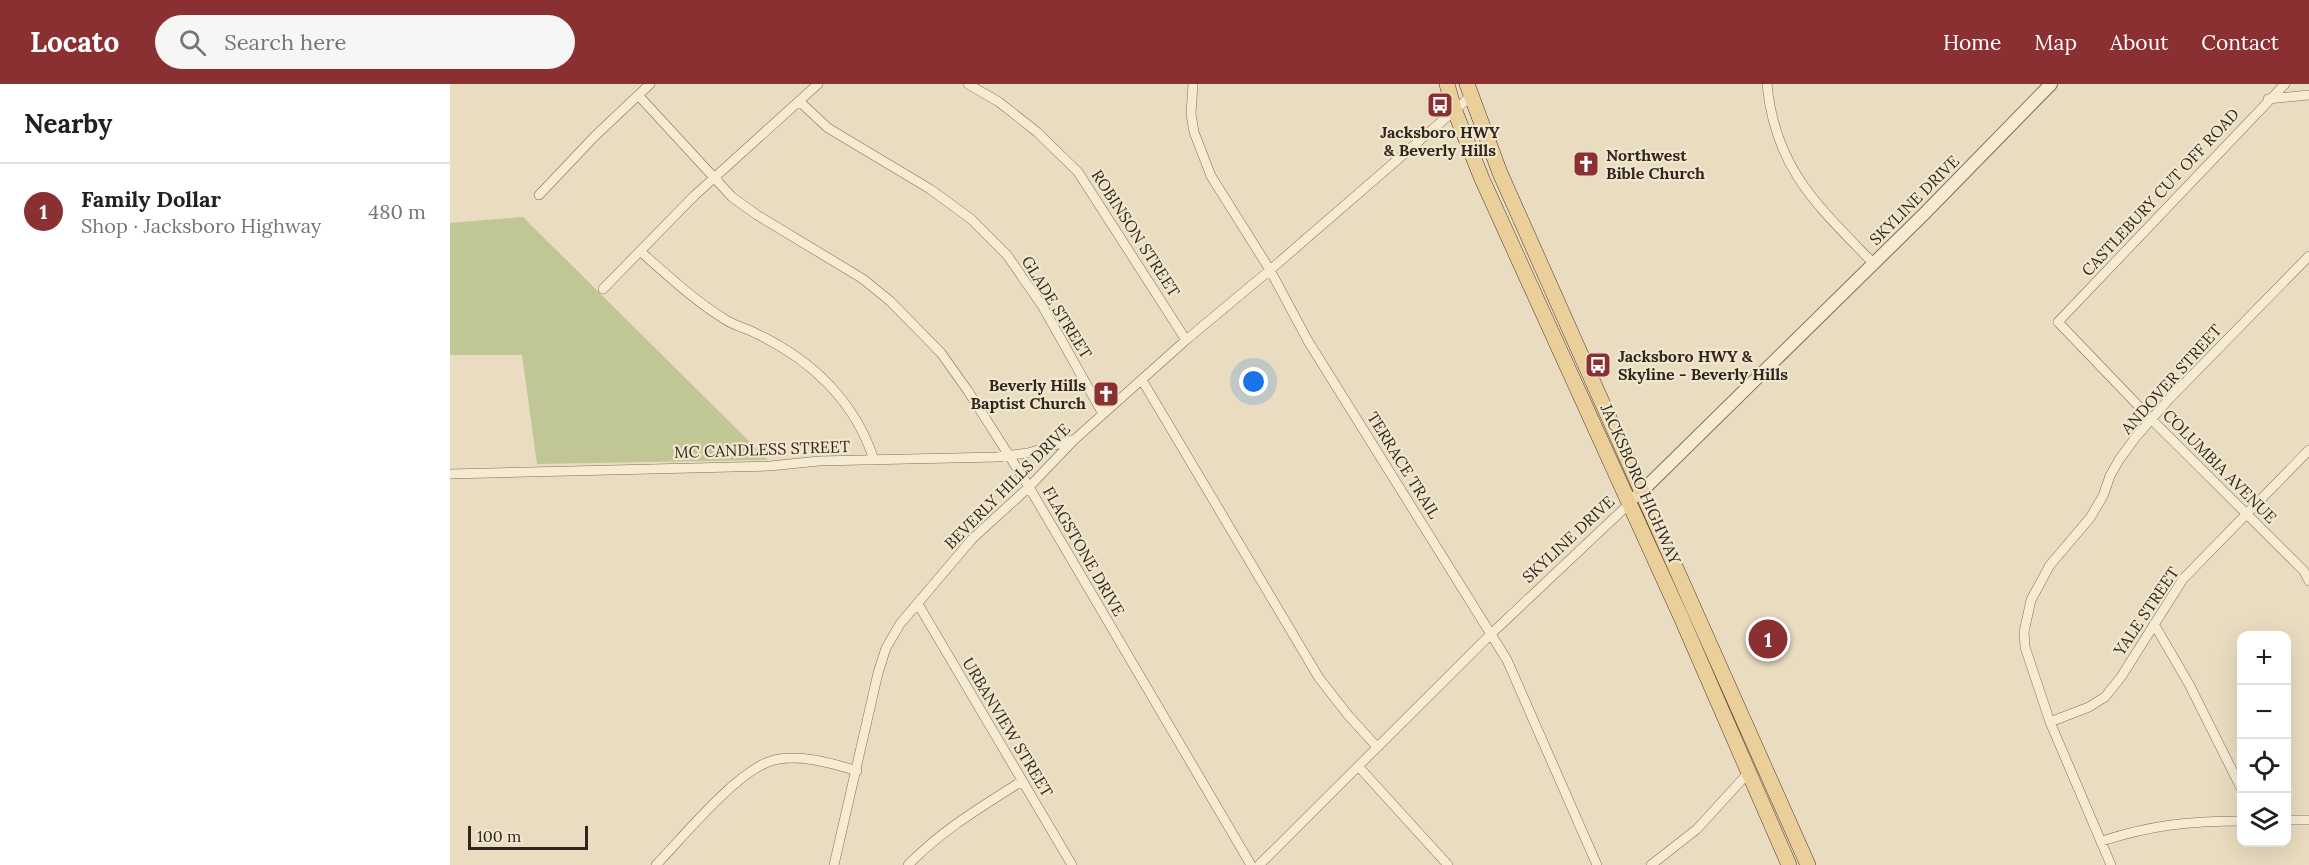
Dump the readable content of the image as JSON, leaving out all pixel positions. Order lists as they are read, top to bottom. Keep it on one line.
{"streets":{"main road":["JACKSBORO HIGHWAY"],"street":["CASTLEBURY CUT OFF ROAD","SKYLINE DRIVE","ROBINSON STREET","GLADE STREET","ANDOVER STREET","MC CANDLESS STREET","TERRACE TRAIL","COLUMBIA AVENUE","BEVERLY HILLS DRIVE","FLAGSTONE DRIVE","YALE STREET","URBANVIEW STREET"]},"crossings":[["CASTLEBURY CUT OFF ROAD","COLUMBIA AVENUE"],["SKYLINE DRIVE","TERRACE TRAIL"],["SKYLINE DRIVE","JACKSBORO HIGHWAY"],["ROBINSON STREET","BEVERLY HILLS DRIVE"],["GLADE STREET","BEVERLY HILLS DRIVE"],["ANDOVER STREET","COLUMBIA AVENUE"],["ANDOVER STREET","YALE STREET"],["MC CANDLESS STREET","BEVERLY HILLS DRIVE"],["MC CANDLESS STREET","FLAGSTONE DRIVE"],["TERRACE TRAIL","BEVERLY HILLS DRIVE"],["COLUMBIA AVENUE","YALE STREET"],["JACKSBORO HIGHWAY","BEVERLY HILLS DRIVE"],["BEVERLY HILLS DRIVE","FLAGSTONE DRIVE"],["BEVERLY HILLS DRIVE","URBANVIEW STREET"]],"places":{"bus stop":["Jacksboro HWY & Beverly Hills","Jacksboro HWY & Skyline - Beverly Hills"],"church":["Northwest Bible Church","Beverly Hills Baptist Church"]},"scale_bar":"100 m","page":{"header":"Locato","search":"Search here","nav":["Home","Map","About","Contact"],"heading":"Nearby","list":[{"mark":"1","name":"Family Dollar","note":"Shop · Jacksboro Highway","value":"480 m"}],"pins":"1","map_buttons":["+","−"],"scale":"100 m"}}
